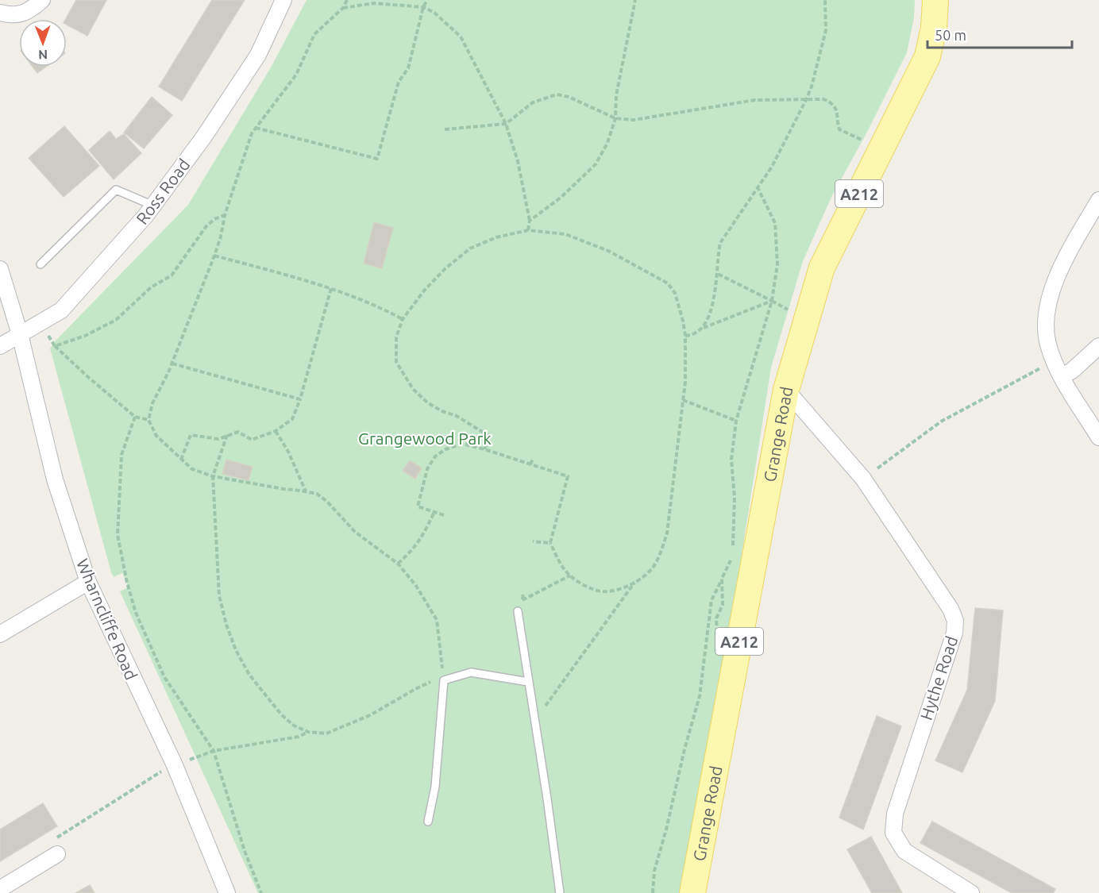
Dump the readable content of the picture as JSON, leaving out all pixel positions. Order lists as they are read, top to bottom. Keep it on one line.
{"streets":{"main road":["A212","Grange Road"],"street":["Ross Road","Wharncliffe Road","Hythe Road"]},"crossings":[["Ross Road","Wharncliffe Road"],["Grange Road","Hythe Road"]],"parks":["Grangewood Park"],"scale_bar":"50 m","north":"bottom"}
